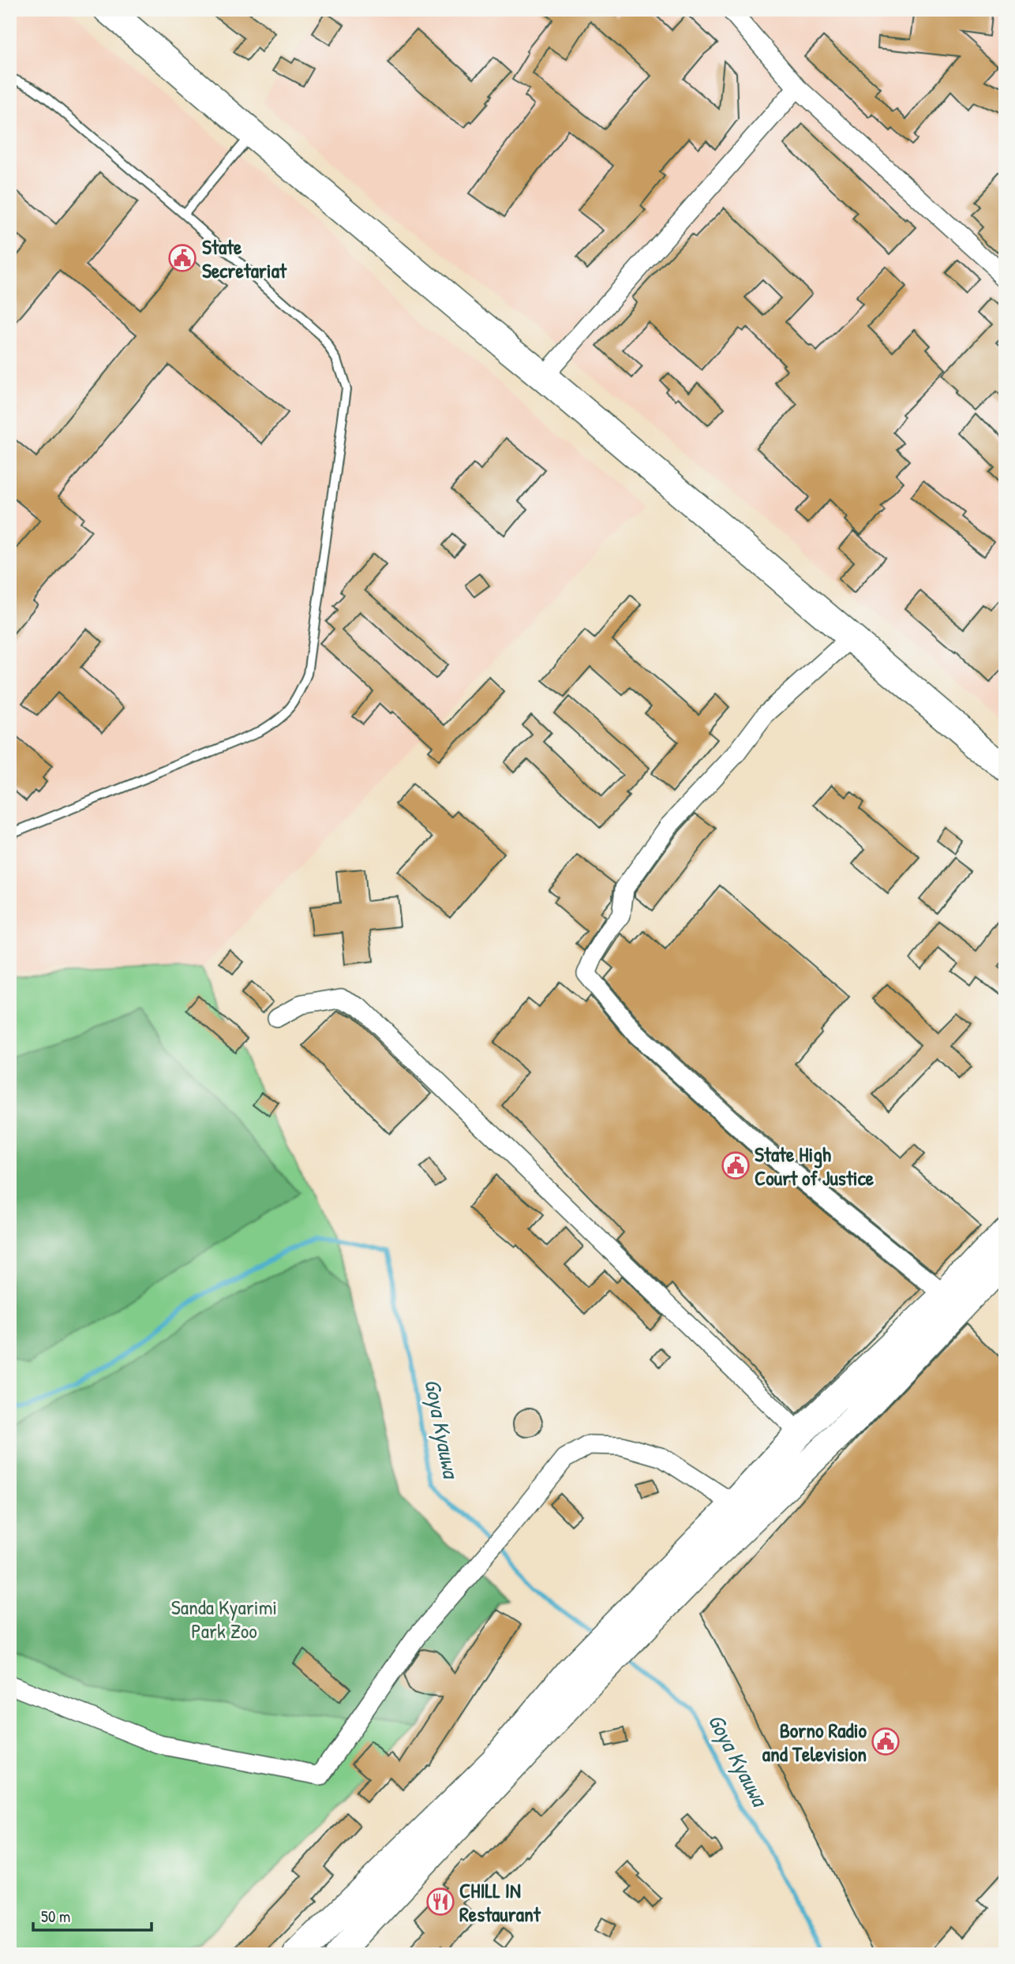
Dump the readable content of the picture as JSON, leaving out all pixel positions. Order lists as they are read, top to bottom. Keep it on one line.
{"water":["Goya Kyauwa"],"parks":["Sanda Kyarimi Park Zoo"],"places":{"public building":["State Secretariat","State High Court of Justice","Borno Radio and Television"],"restaurant":["CHILL IN Restaurant"]},"scale_bar":"50 m"}
